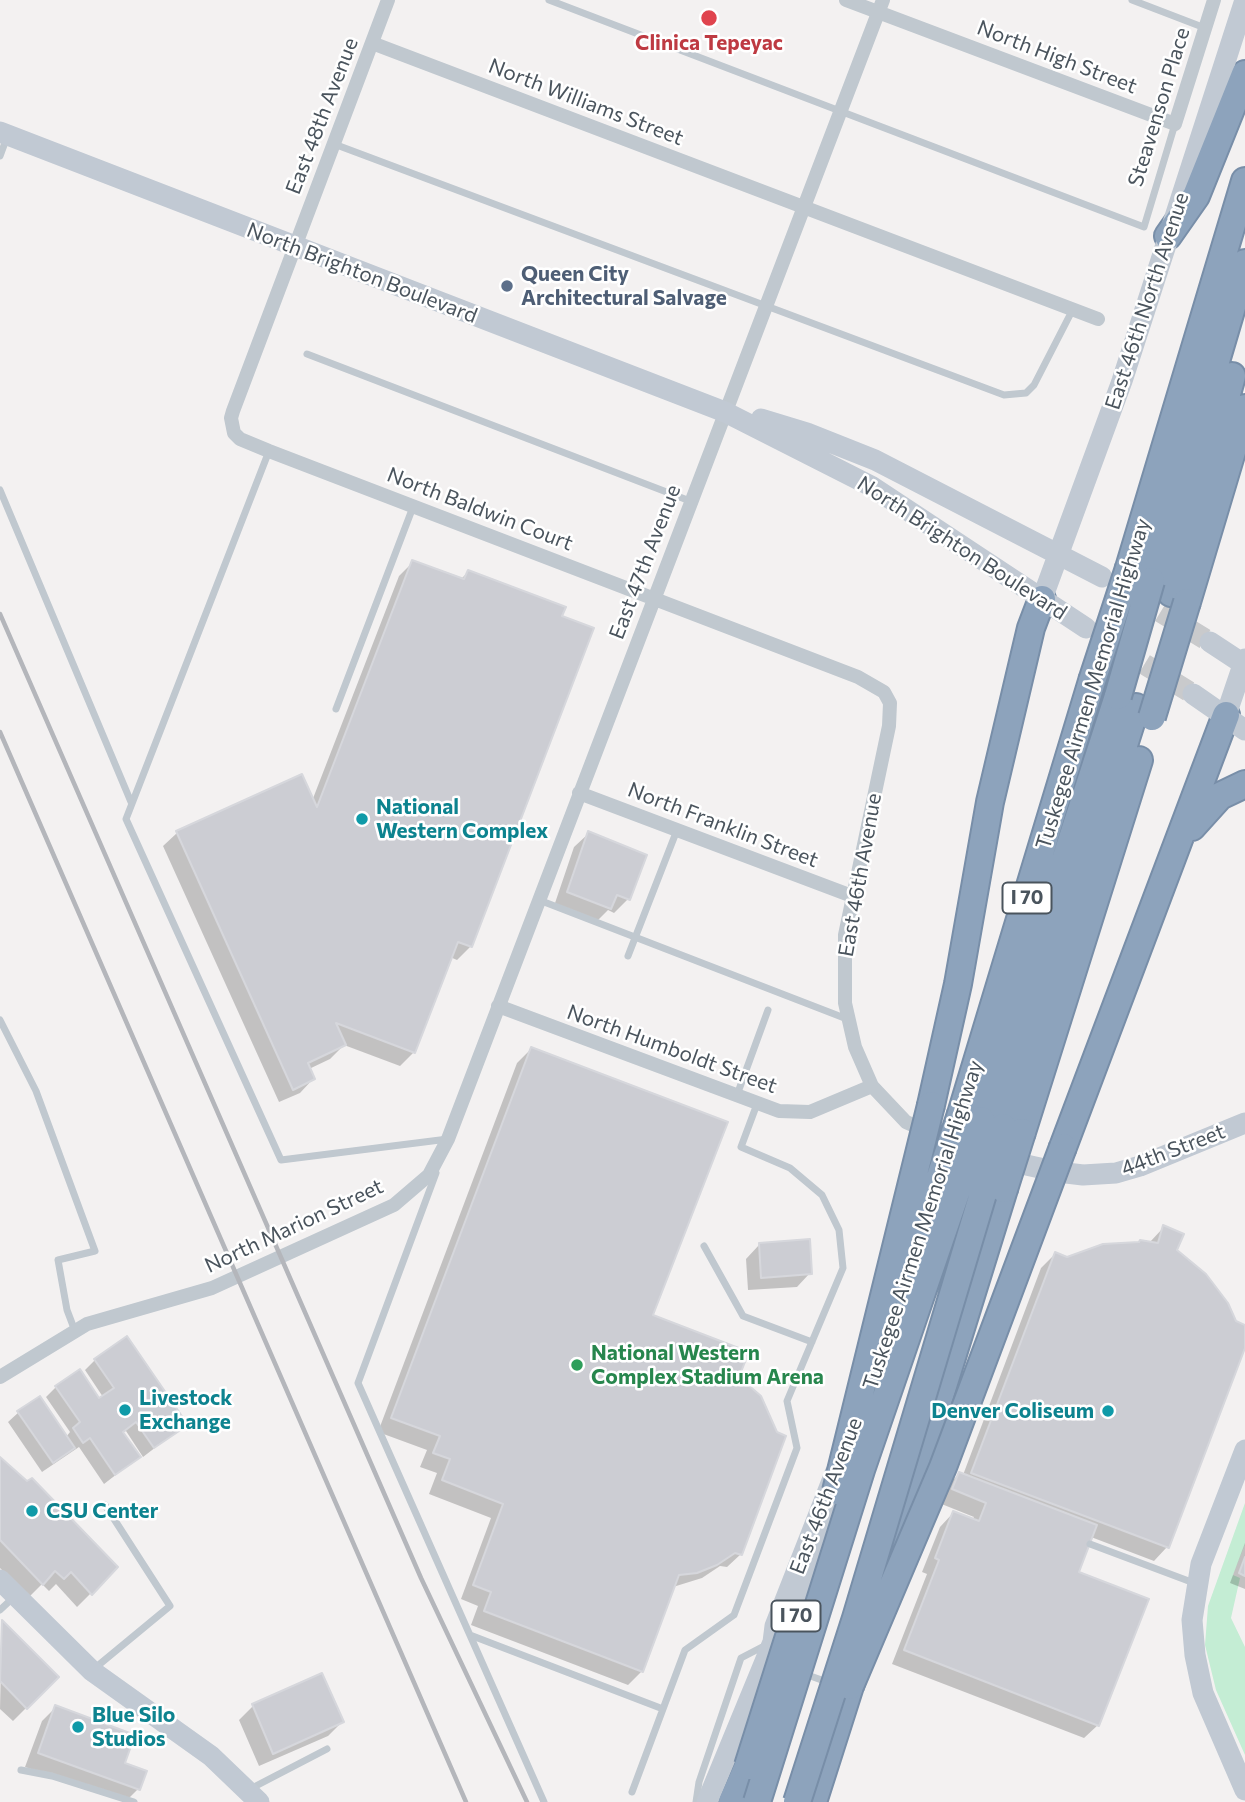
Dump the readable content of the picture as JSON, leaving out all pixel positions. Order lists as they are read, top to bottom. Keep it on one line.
{"streets":{"highway":["Tuskegee Airmen Memorial Highway","I 70"],"main road":["North Brighton Boulevard","East 46th North Avenue","East 46th Avenue","44th Street"],"street":["North High Street","North Williams Street","Steavenson Place","East 48th Avenue","North Baldwin Court","East 47th Avenue","North Franklin Street","North Humboldt Street","North Marion Street"]},"crossings":[["North High Street","Steavenson Place"],["North High Street","East 47th Avenue"],["North Williams Street","East 48th Avenue"],["North Williams Street","East 47th Avenue"],["Steavenson Place","East 46th North Avenue"],["East 48th Avenue","North Brighton Boulevard"],["East 48th Avenue","North Baldwin Court"],["North Brighton Boulevard","East 46th North Avenue"],["North Brighton Boulevard","North Baldwin Court"],["North Brighton Boulevard","East 47th Avenue"],["North Baldwin Court","East 47th Avenue"],["North Baldwin Court","East 46th Avenue"],["East 47th Avenue","North Franklin Street"],["East 47th Avenue","North Humboldt Street"],["East 47th Avenue","North Marion Street"],["Tuskegee Airmen Memorial Highway","I 70"],["North Franklin Street","East 46th Avenue"],["East 46th Avenue","North Humboldt Street"],["East 46th Avenue","44th Street"],["North Humboldt Street","44th Street"]],"places":["Clinica Tepeyac","Queen City Architectural Salvage","National Western Complex","National Western Complex Stadium Arena","Livestock Exchange","Denver Coliseum","CSU Center","Blue Silo Studios"]}
